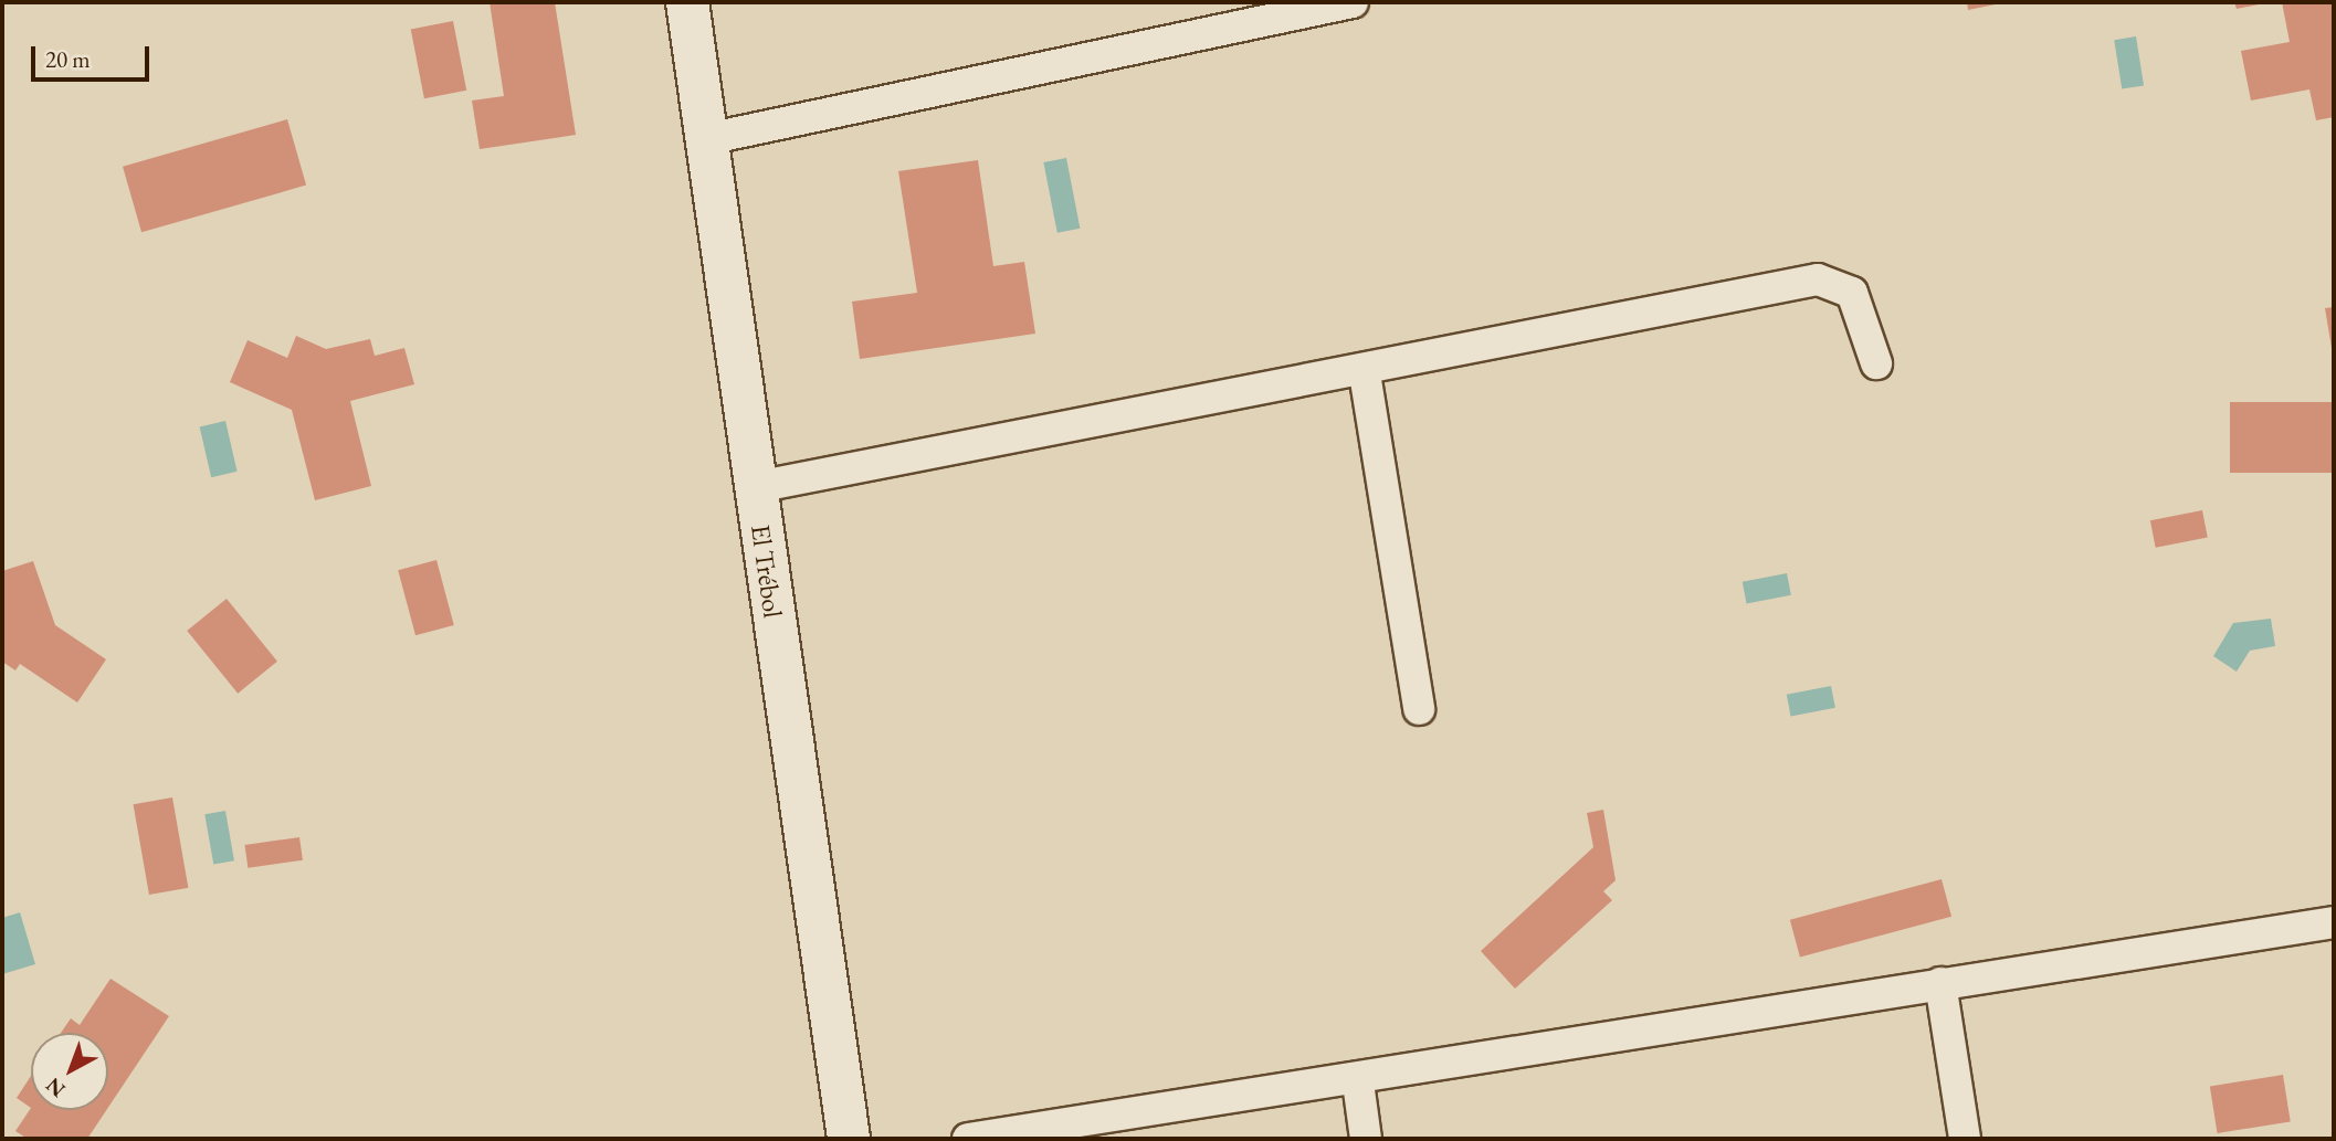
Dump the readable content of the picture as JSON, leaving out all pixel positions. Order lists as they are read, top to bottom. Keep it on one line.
{"streets":{"main road":["El Trébol"]},"scale_bar":"20 m","north":"bottom left"}
